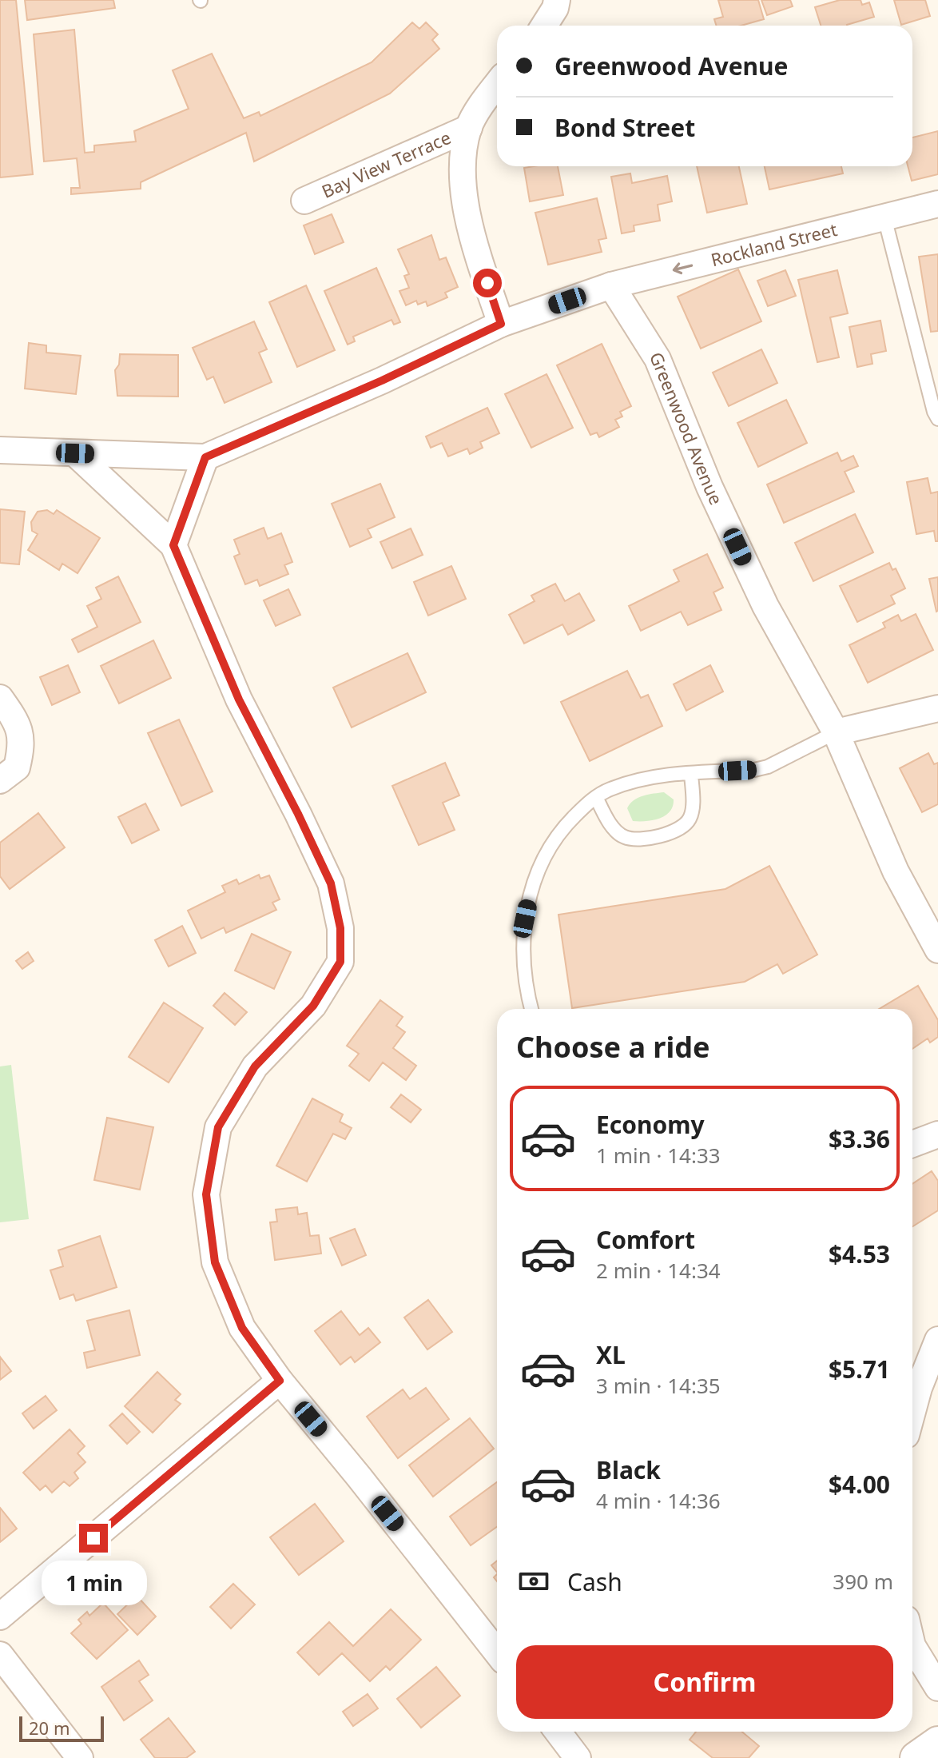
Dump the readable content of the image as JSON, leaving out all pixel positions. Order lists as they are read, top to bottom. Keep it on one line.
{"streets":{"street":["Bay View Terrace","Rockland Street","Greenwood Avenue"]},"crossings":[["Rockland Street","Greenwood Avenue"]],"one_way":["Rockland Street"],"scale_bar":"20 m","page":{"banner":["Greenwood Avenue","Bond Street"],"heading":"Choose a ride","list":[{"name":"Economy","note":"1 min · 14:33","value":"$3.36"},{"name":"Comfort","note":"2 min · 14:34","value":"$4.53"},{"name":"XL","note":"3 min · 14:35","value":"$5.71"},{"name":"Black","note":"4 min · 14:36","value":"$4.00"}],"pay":["Cash","390 m"],"bubble":"1 min","buttons":"Confirm","scale":"20 m"}}
